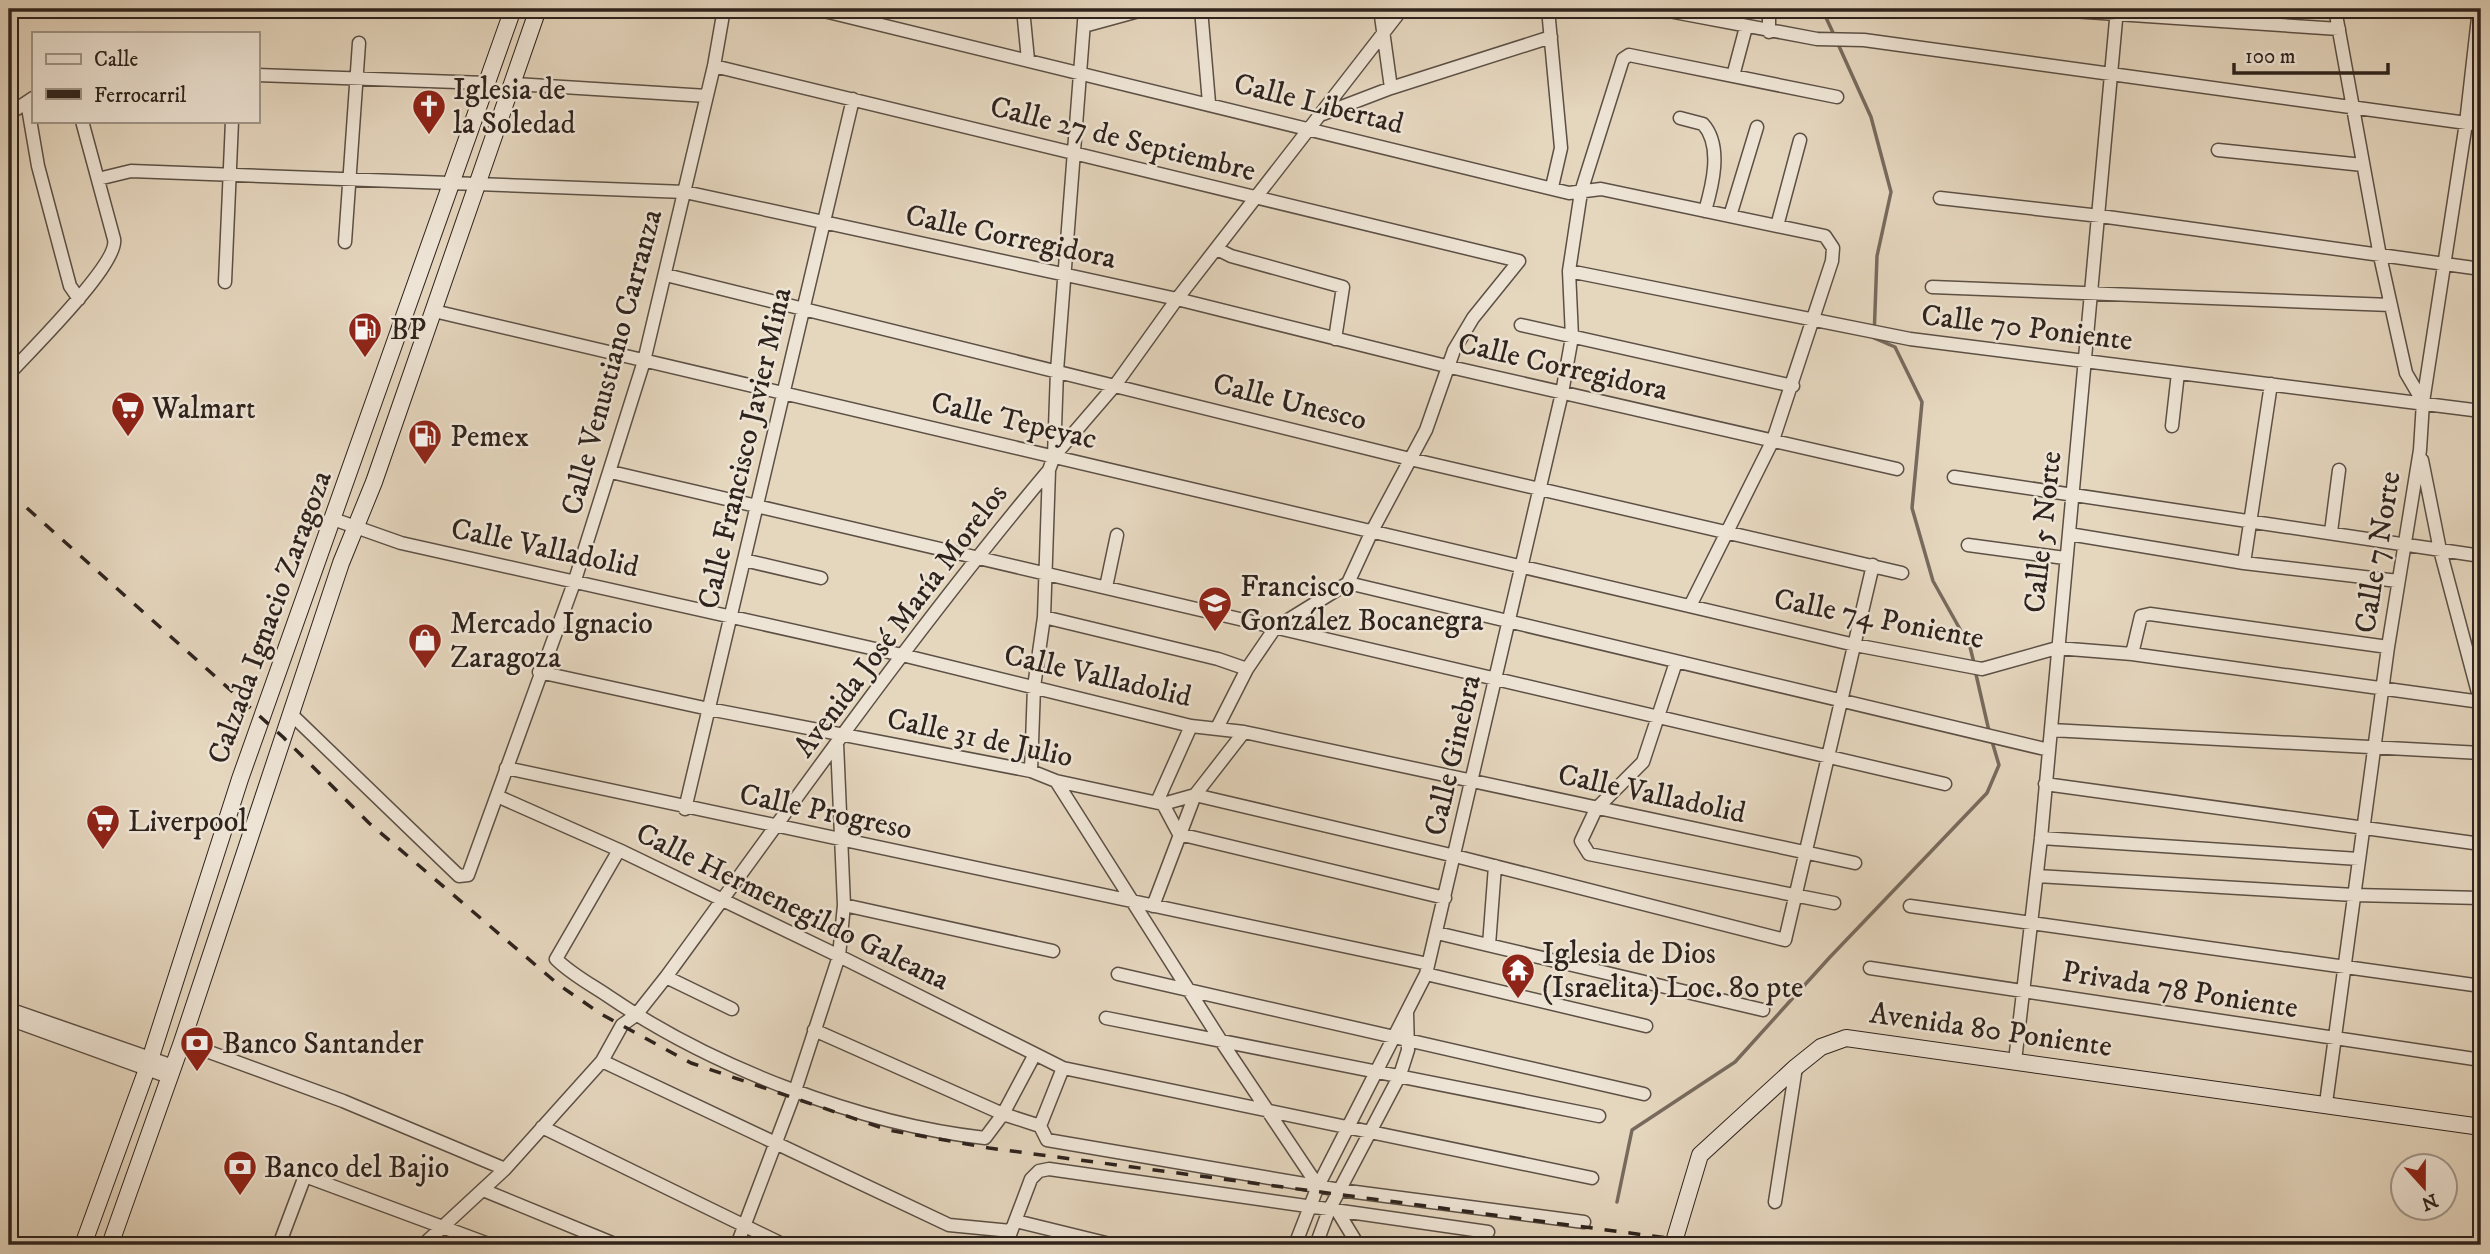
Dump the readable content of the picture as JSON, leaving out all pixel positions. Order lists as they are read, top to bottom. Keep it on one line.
{"streets":{"main road":["Calzada Ignacio Zaragoza","Avenida 80 Poniente"],"street":["Calle Libertad","Calle 27 de Septiembre","Calle Corregidora","Calle 70 Poniente","Calle Venustiano Carranza","Calle Unesco","Calle Tepeyac","Calle Francisco Javier Mina","Calle 5 Norte","Calle Valladolid","Calle 7 Norte","Calle 74 Poniente","Avenida José María Morelos","Calle 31 de Julio","Calle Ginebra","Calle Progreso","Calle Hermenegildo Galeana","Privada 78 Poniente"]},"crossings":[["Calle Libertad","Calle 70 Poniente"],["Calle Libertad","Avenida José María Morelos"],["Calle Libertad","Calle Ginebra"],["Calle 27 de Septiembre","Calle Corregidora"],["Calle 27 de Septiembre","Calle Venustiano Carranza"],["Calle 27 de Septiembre","Calle Francisco Javier Mina"],["Calle 27 de Septiembre","Avenida José María Morelos"],["Calle Corregidora","Calle Venustiano Carranza"],["Calle Corregidora","Calle Francisco Javier Mina"],["Calle Corregidora","Calzada Ignacio Zaragoza"],["Calle Corregidora","Avenida José María Morelos"],["Calle Corregidora","Calle Ginebra"],["Calle 70 Poniente","Calle 5 Norte"],["Calle 70 Poniente","Calle 7 Norte"],["Calle 70 Poniente","Calle Ginebra"],["Calle Venustiano Carranza","Calle Unesco"],["Calle Venustiano Carranza","Calle Tepeyac"],["Calle Venustiano Carranza","Calle Valladolid"],["Calle Venustiano Carranza","Calzada Ignacio Zaragoza"],["Calle Venustiano Carranza","Calle 31 de Julio"],["Calle Venustiano Carranza","Calle Progreso"],["Calle Venustiano Carranza","Calle Hermenegildo Galeana"],["Calle Unesco","Calle Francisco Javier Mina"],["Calle Unesco","Avenida José María Morelos"],["Calle Unesco","Calle Ginebra"],["Calle Tepeyac","Calle Francisco Javier Mina"],["Calle Tepeyac","Calzada Ignacio Zaragoza"],["Calle Tepeyac","Calle 74 Poniente"],["Calle Tepeyac","Avenida José María Morelos"],["Calle Tepeyac","Calle Ginebra"],["Calle Francisco Javier Mina","Calle Valladolid"],["Calle Francisco Javier Mina","Calle 31 de Julio"],["Calle Francisco Javier Mina","Calle Progreso"],["Calle 5 Norte","Calle 74 Poniente"],["Calle 5 Norte","Privada 78 Poniente"],["Calle 5 Norte","Avenida 80 Poniente"],["Calle Valladolid","Calzada Ignacio Zaragoza"],["Calle Valladolid","Avenida José María Morelos"],["Calle Valladolid","Calle Ginebra"],["Calle 7 Norte","Calle 74 Poniente"],["Calle 7 Norte","Privada 78 Poniente"],["Calle 7 Norte","Avenida 80 Poniente"],["Calle 74 Poniente","Calle Ginebra"],["Avenida José María Morelos","Calle 31 de Julio"],["Avenida José María Morelos","Calle Progreso"],["Avenida José María Morelos","Calle Hermenegildo Galeana"],["Calle Ginebra","Calle Progreso"],["Calle Ginebra","Calle Hermenegildo Galeana"]],"places":{"church":["Iglesia de la Soledad"],"fuel station":["BP","Pemex"],"supermarket":["Walmart","Liverpool"],"school or university":["Francisco González Bocanegra"],"shop":["Mercado Ignacio Zaragoza"],"temple":["Iglesia de Dios (Israelita) Loc. 80 pte"],"bank":["Banco Santander","Banco del Bajio"]},"legend":["Calle","Ferrocarril"],"scale_bar":"100 m","north":"bottom"}
